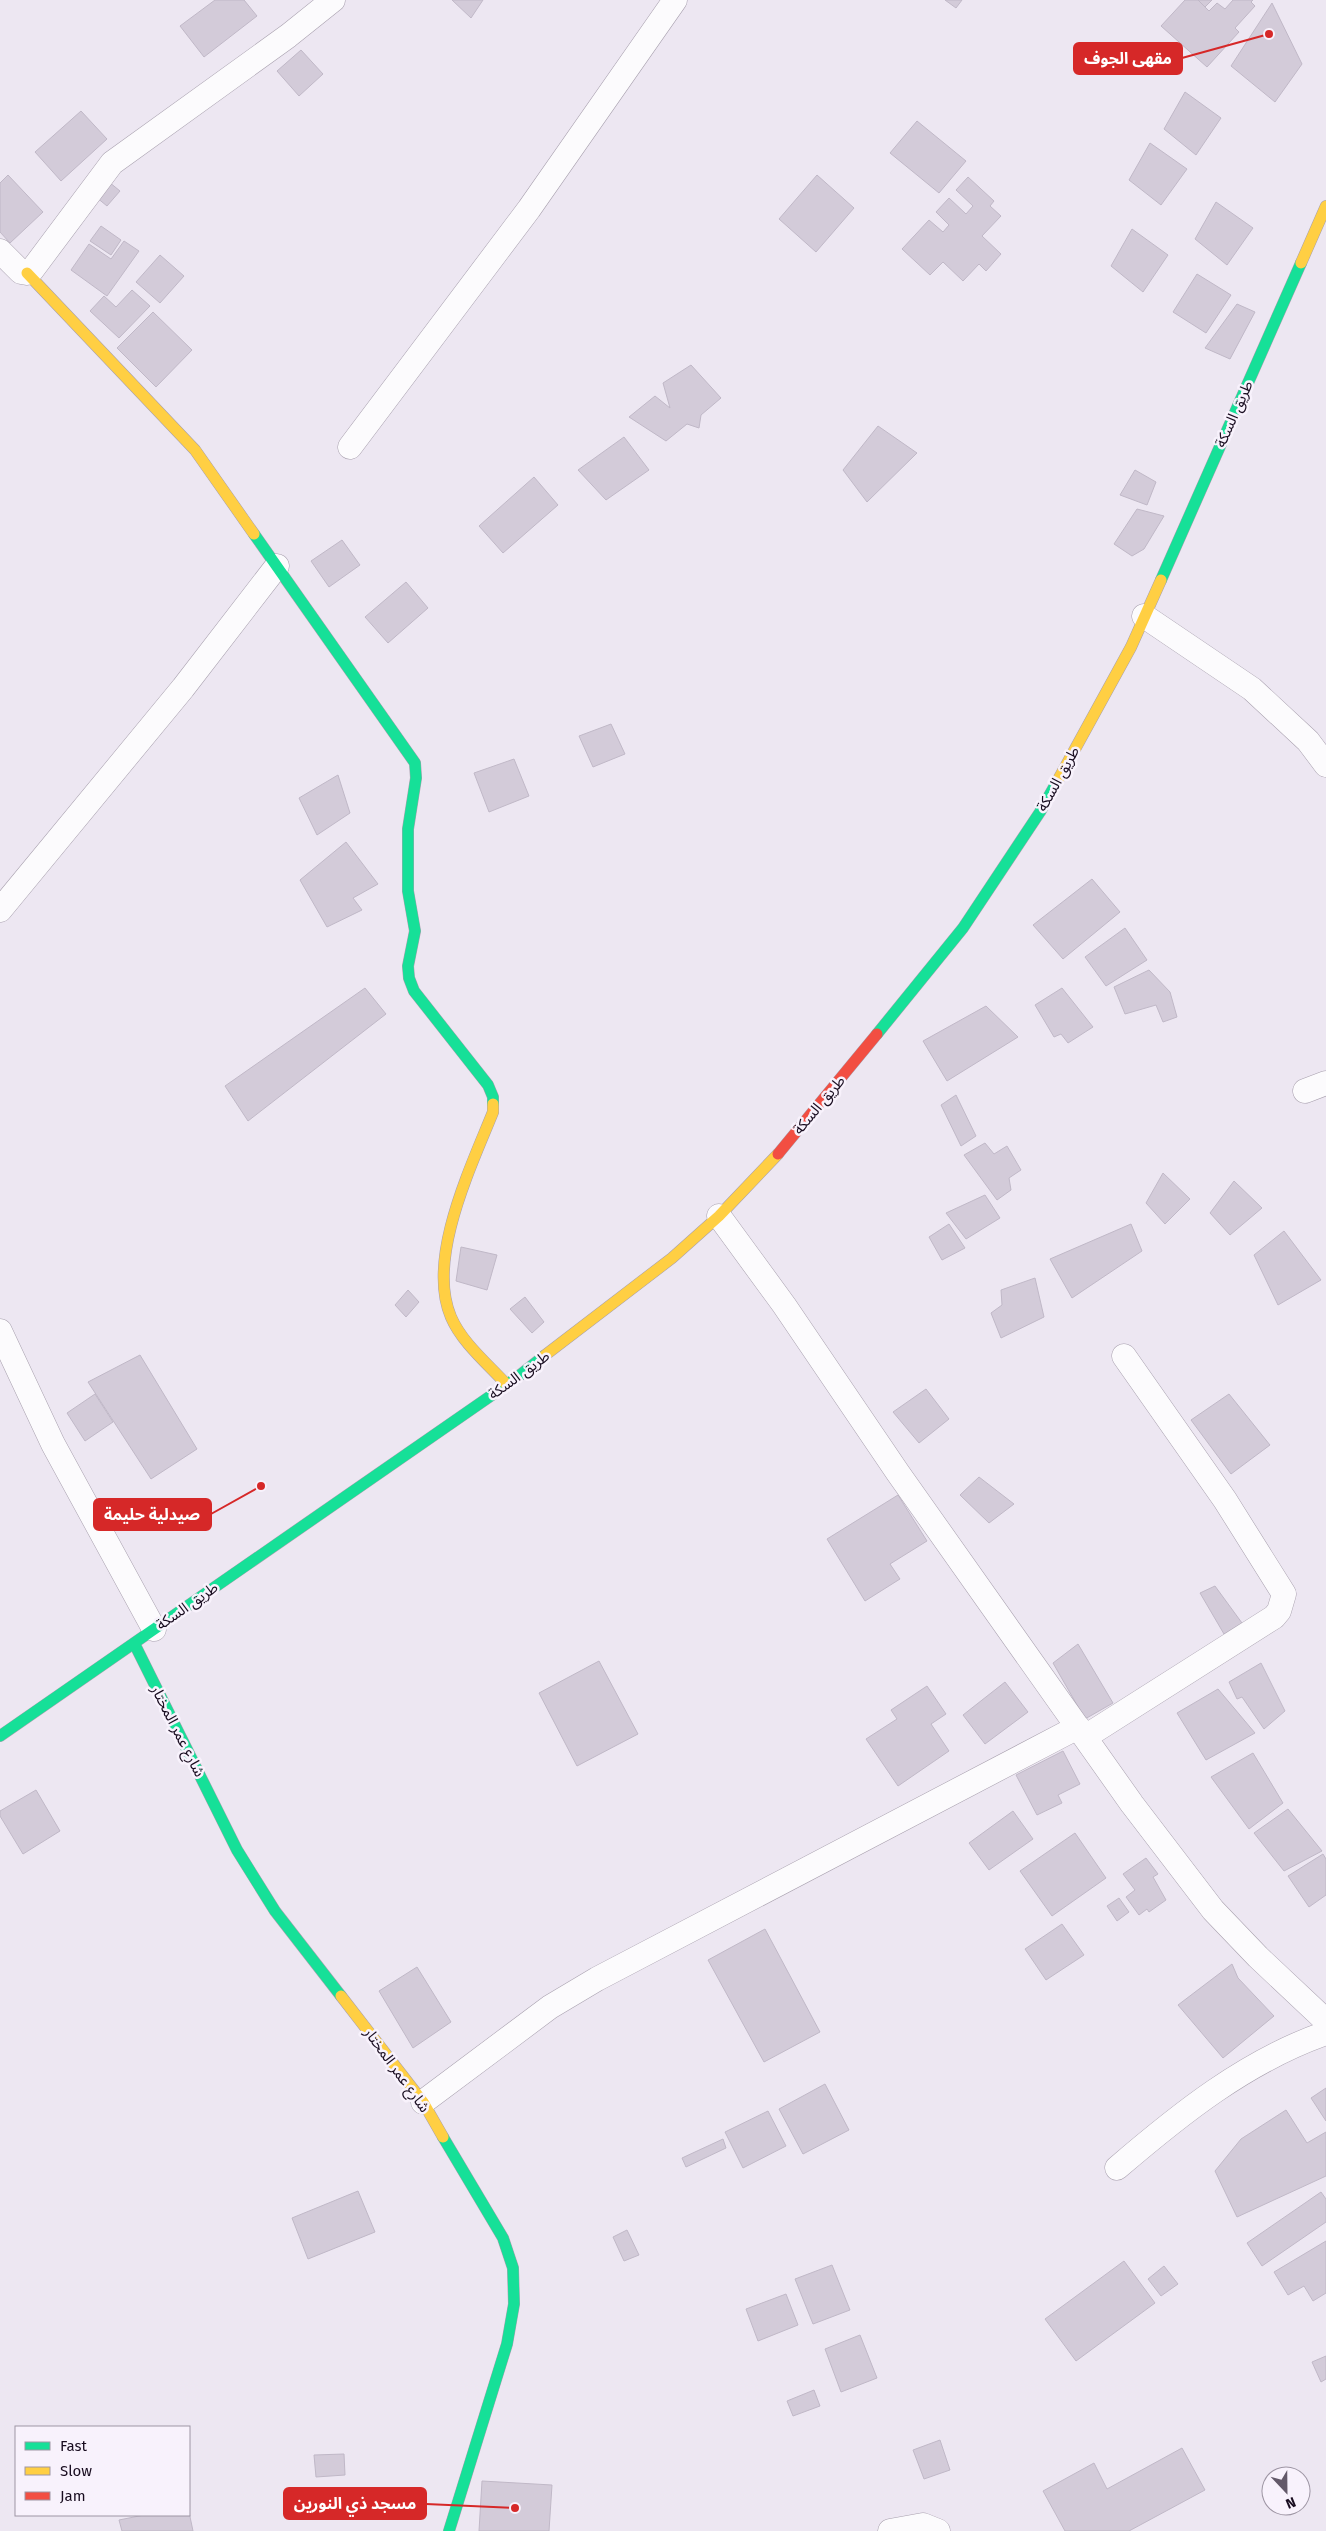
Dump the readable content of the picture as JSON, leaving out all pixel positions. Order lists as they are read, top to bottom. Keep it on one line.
{"streets":{"street":["طريق السكة","شارع عمر المختار"]},"crossings":[["طريق السكة","شارع عمر المختار"]],"places":["مقهى الجوف","صيدلية حليمة","مسجد ذي النورين"],"legend":["Fast","Slow","Jam"],"north":"bottom"}
